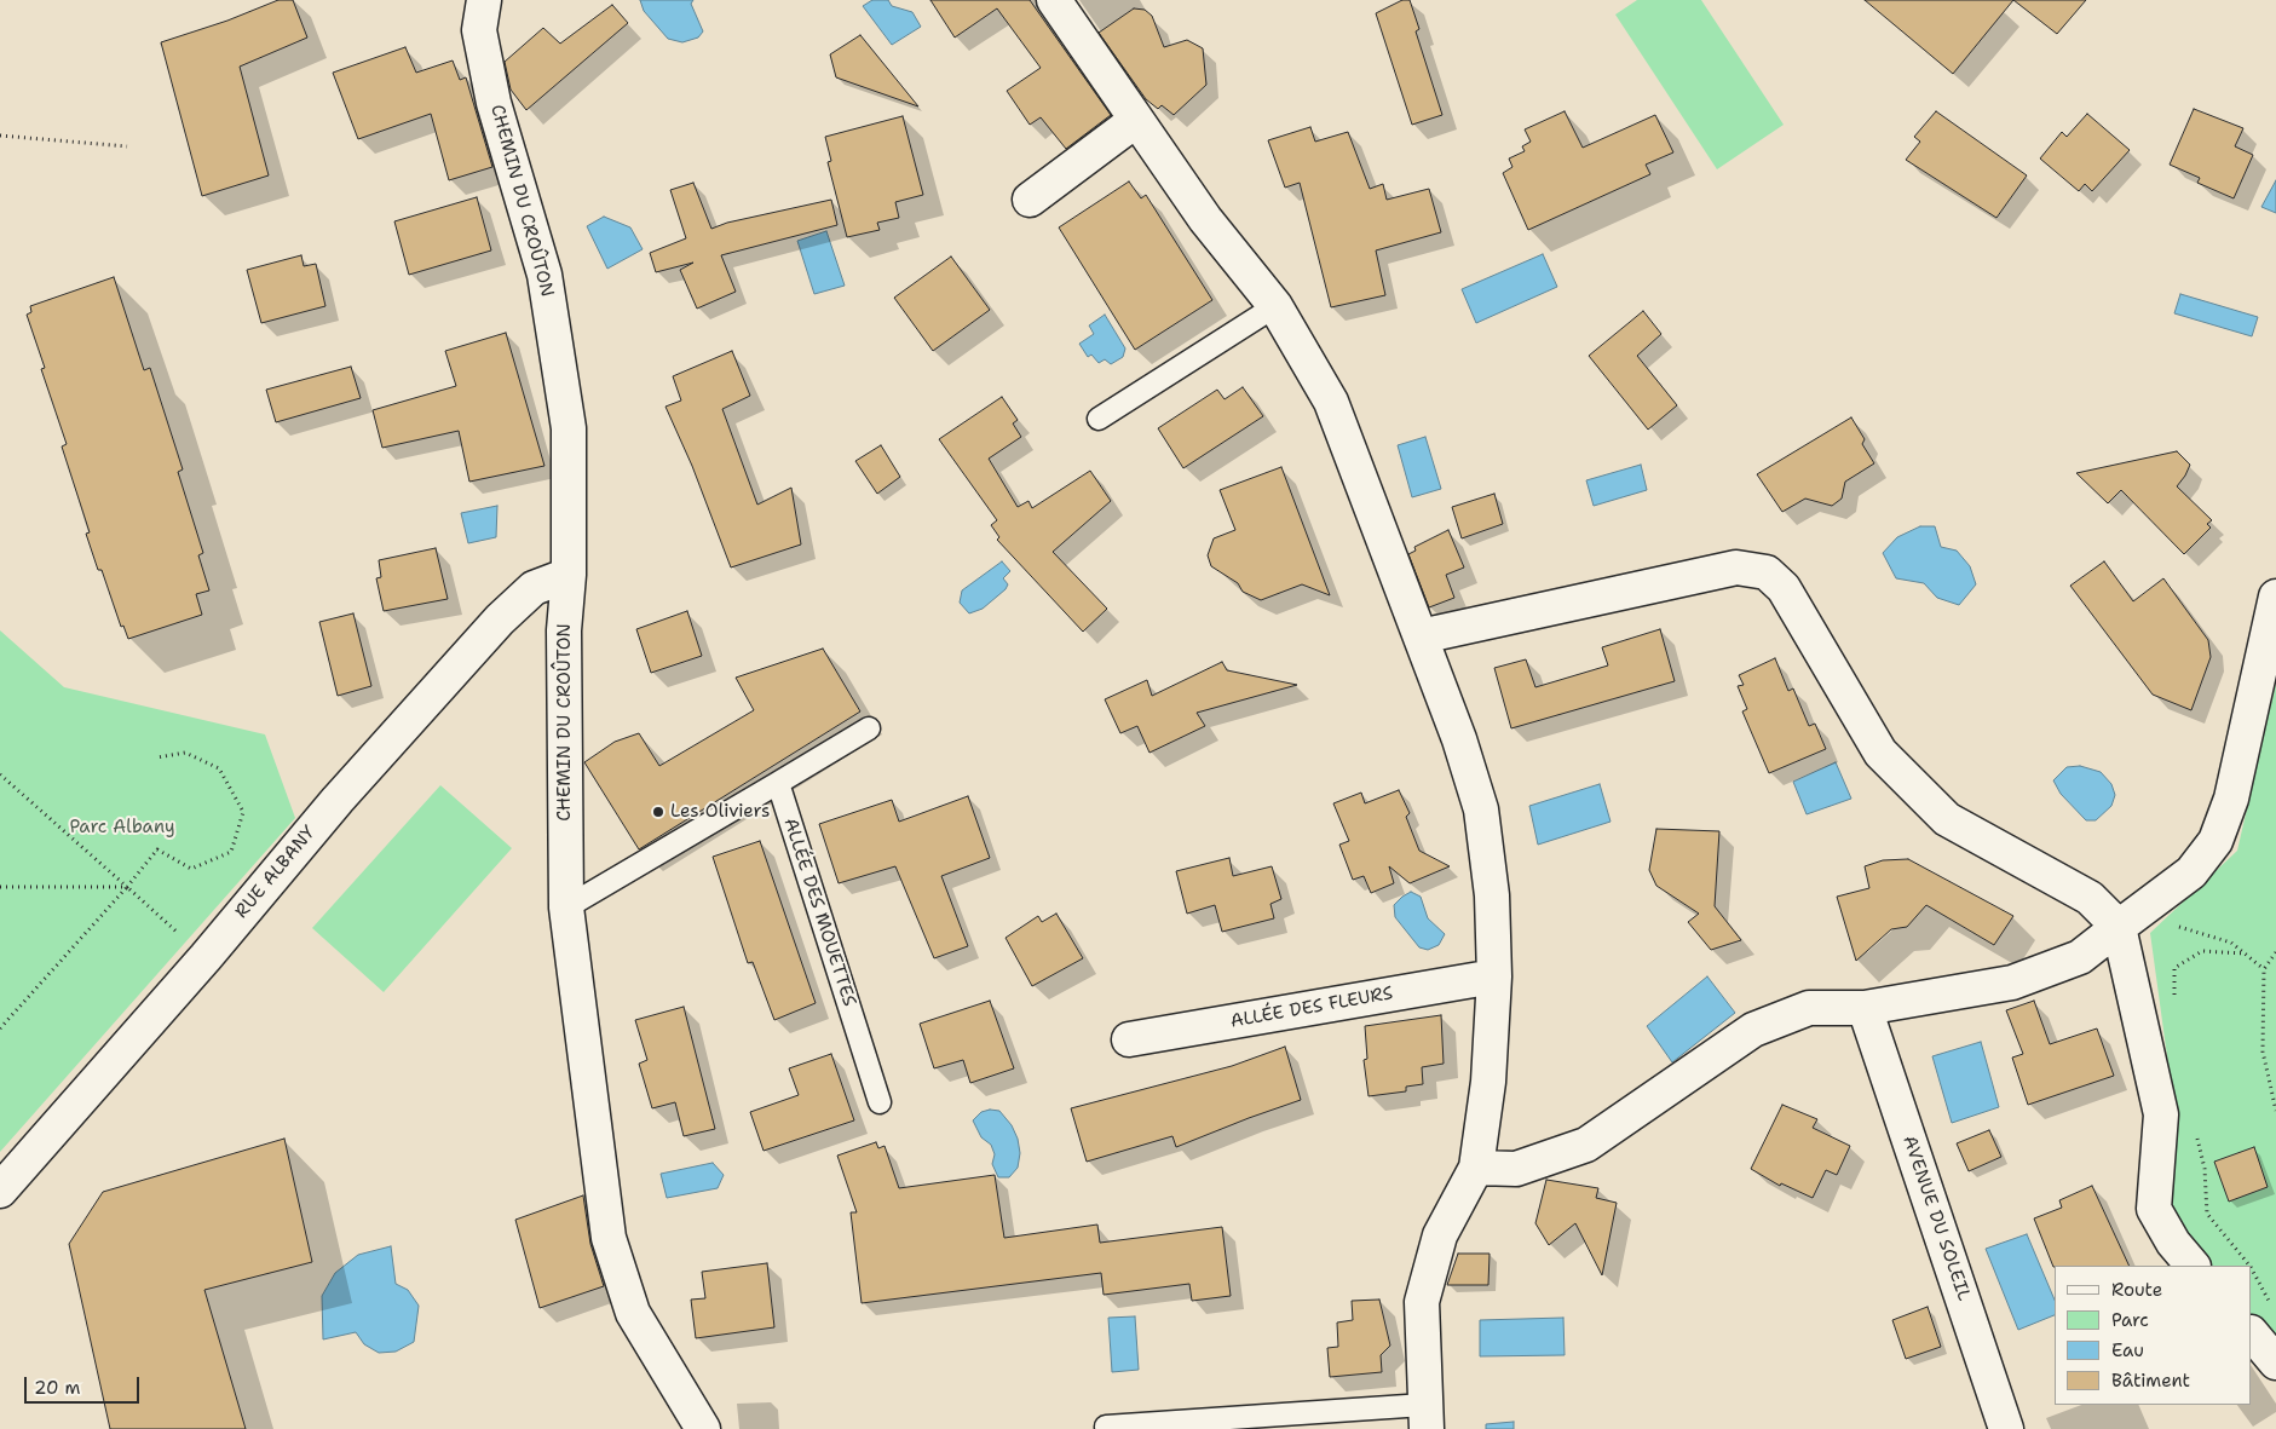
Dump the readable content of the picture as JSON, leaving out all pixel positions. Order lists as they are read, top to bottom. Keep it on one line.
{"streets":{"street":["CHEMIN DU CROÛTON","RUE ALBANY","ALLÉE DES FLEURS","AVENUE DU SOLEIL"],"lane":["ALLÉE DES MOUETTES"]},"crossings":[["CHEMIN DU CROÛTON","RUE ALBANY"]],"parks":["Parc Albany"],"places":["Les Oliviers"],"legend":["Route","Parc","Eau","Bâtiment"],"scale_bar":"20 m"}
